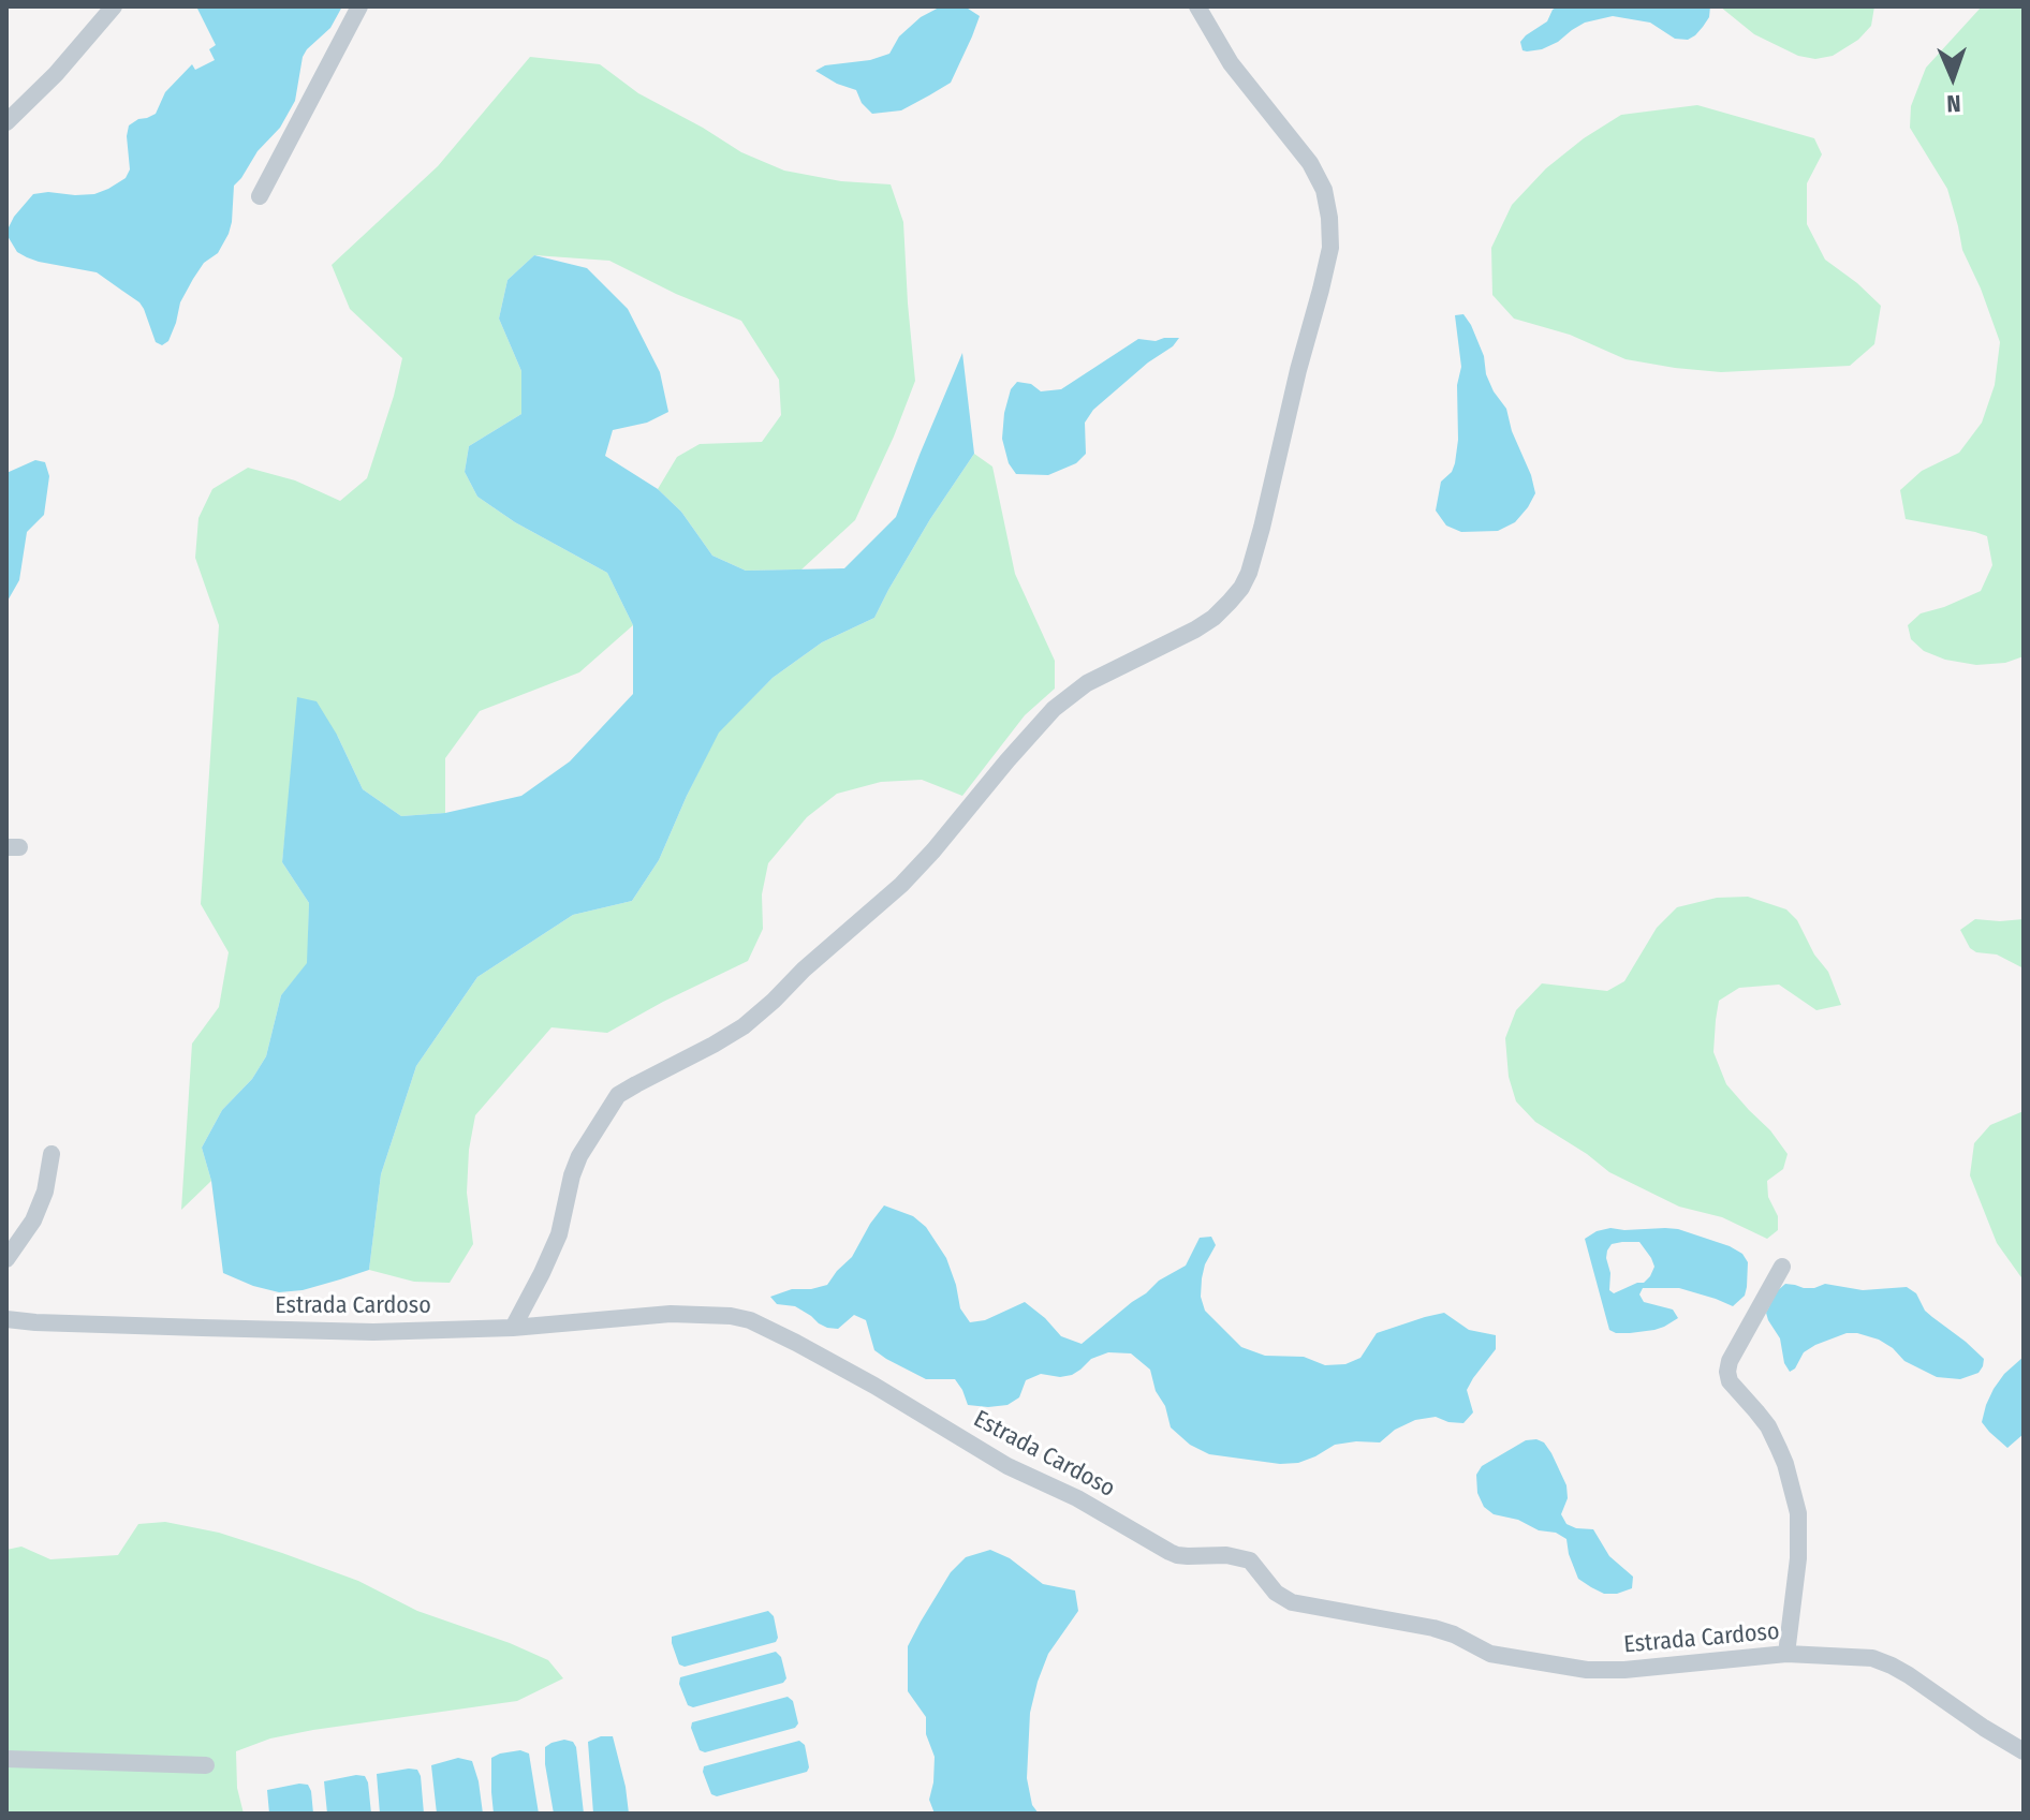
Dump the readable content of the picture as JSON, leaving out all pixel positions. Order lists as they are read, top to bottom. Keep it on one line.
{"streets":{"street":["Estrada Cardoso"]},"north":"bottom"}
